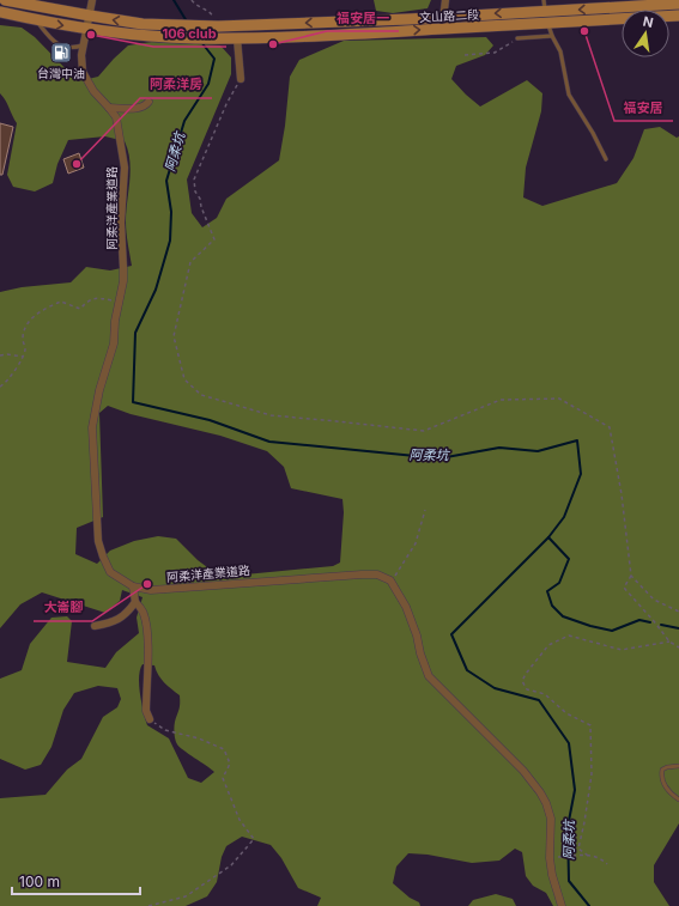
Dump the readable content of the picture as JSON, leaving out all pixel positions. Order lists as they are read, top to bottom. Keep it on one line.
{"streets":{"main road":["文山路二段"],"street":["阿柔洋產業道路"]},"crossings":[["文山路二段","阿柔洋產業道路"]],"water":["阿柔坑"],"places":{"other":["福安居","106 club","福安居一","阿柔洋房","大崙腳"],"fuel station":["台灣中油"]},"scale_bar":"100 m","north":"top"}
